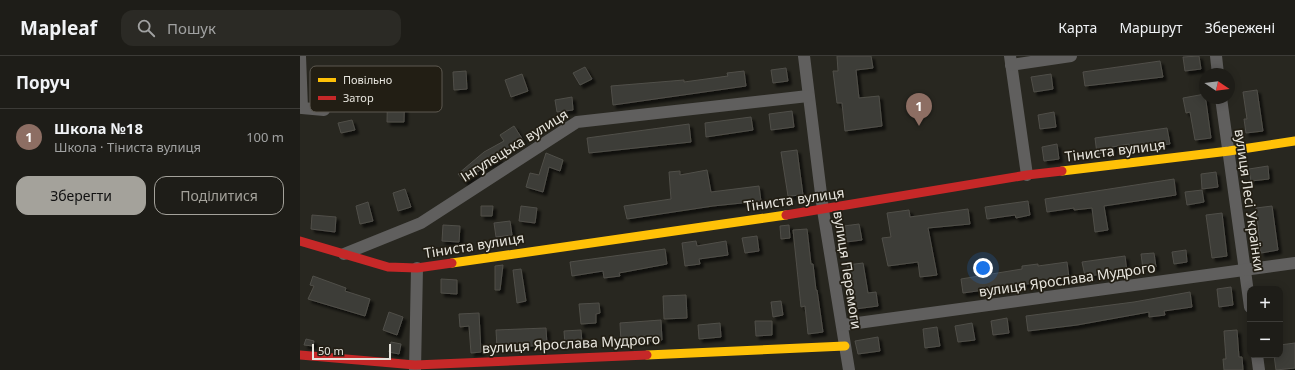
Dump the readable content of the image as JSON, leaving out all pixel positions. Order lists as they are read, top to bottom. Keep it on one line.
{"streets":{"street":["Інгулецька вулиця","Тіниста вулиця","вулиця Лесі Українки","вулиця Перемоги","вулиця Ярослава Мудрого"]},"crossings":[["Інгулецька вулиця","Тіниста вулиця"],["Інгулецька вулиця","вулиця Перемоги"],["Тіниста вулиця","вулиця Лесі Українки"],["Тіниста вулиця","вулиця Перемоги"],["вулиця Лесі Українки","вулиця Ярослава Мудрого"],["вулиця Перемоги","вулиця Ярослава Мудрого"]],"legend":["Повільно","Затор"],"scale_bar":"50 m","north":"right","page":{"header":"Mapleaf","search":"Пошук","nav":["Карта","Маршрут","Збережені"],"heading":"Поруч","pins":"1","list":[{"mark":"1","name":"Школа №18","note":"Школа · Тіниста вулиця","value":"100 m"}],"buttons":["Зберегти","Поділитися"],"map_buttons":["+","−"],"scale":"50 m"}}
